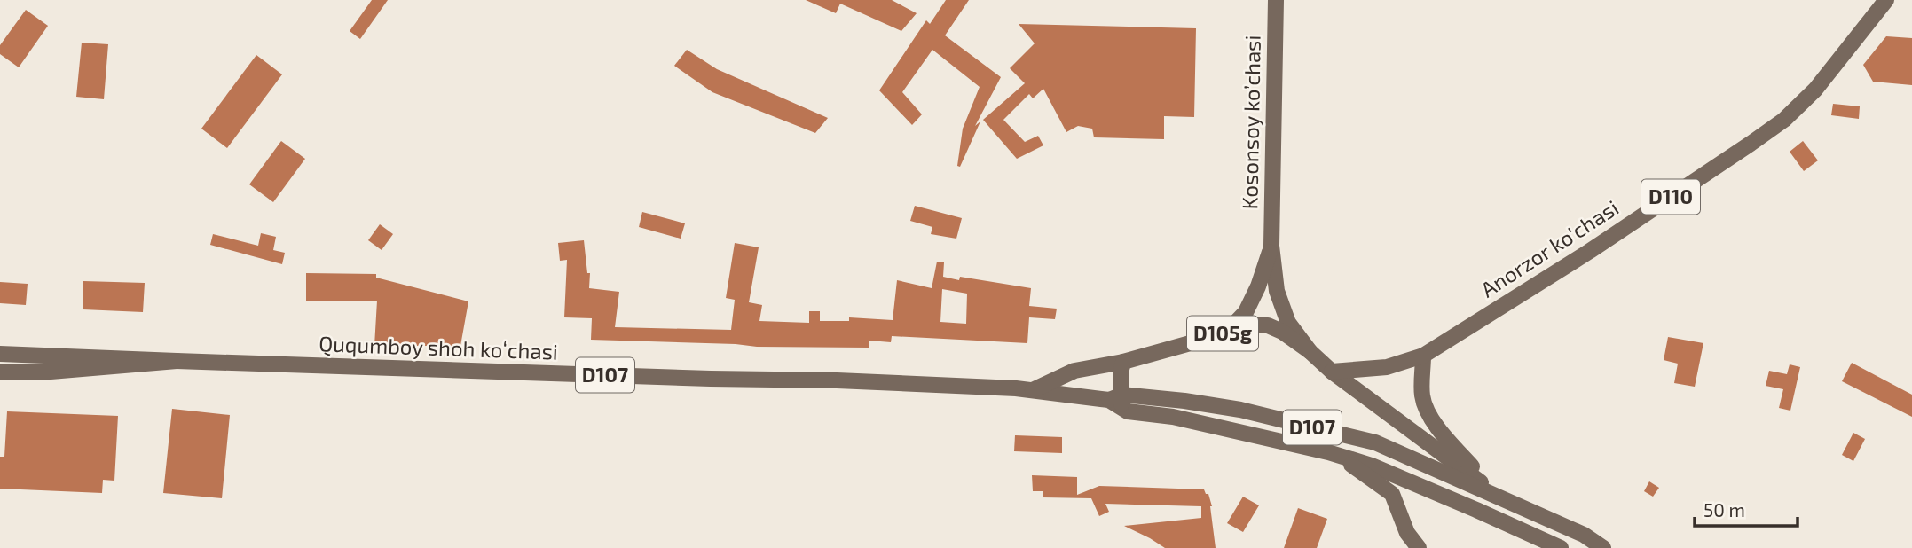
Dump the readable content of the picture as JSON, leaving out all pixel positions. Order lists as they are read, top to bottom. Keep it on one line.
{"streets":{"main road":["Kosonsoy ko’chasi","D110","Anorzor ko'chasi","D105g","Ququmboy shoh koʻchasi","D107"]},"crossings":[["Kosonsoy ko’chasi","D105g"],["D110","Anorzor ko'chasi"],["D105g","Ququmboy shoh koʻchasi"],["D105g","D107"],["Ququmboy shoh koʻchasi","D107"]],"scale_bar":"50 m"}
